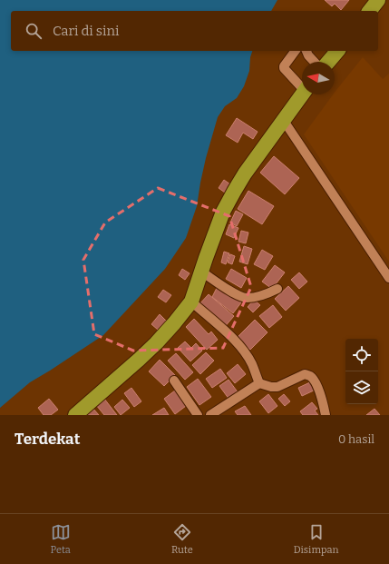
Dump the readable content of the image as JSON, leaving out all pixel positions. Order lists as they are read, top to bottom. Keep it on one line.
{"north":"left","page":{"search":"Cari di sini","heading":["Terdekat","0 hasil"],"nav":["Peta","Rute","Disimpan"]}}
